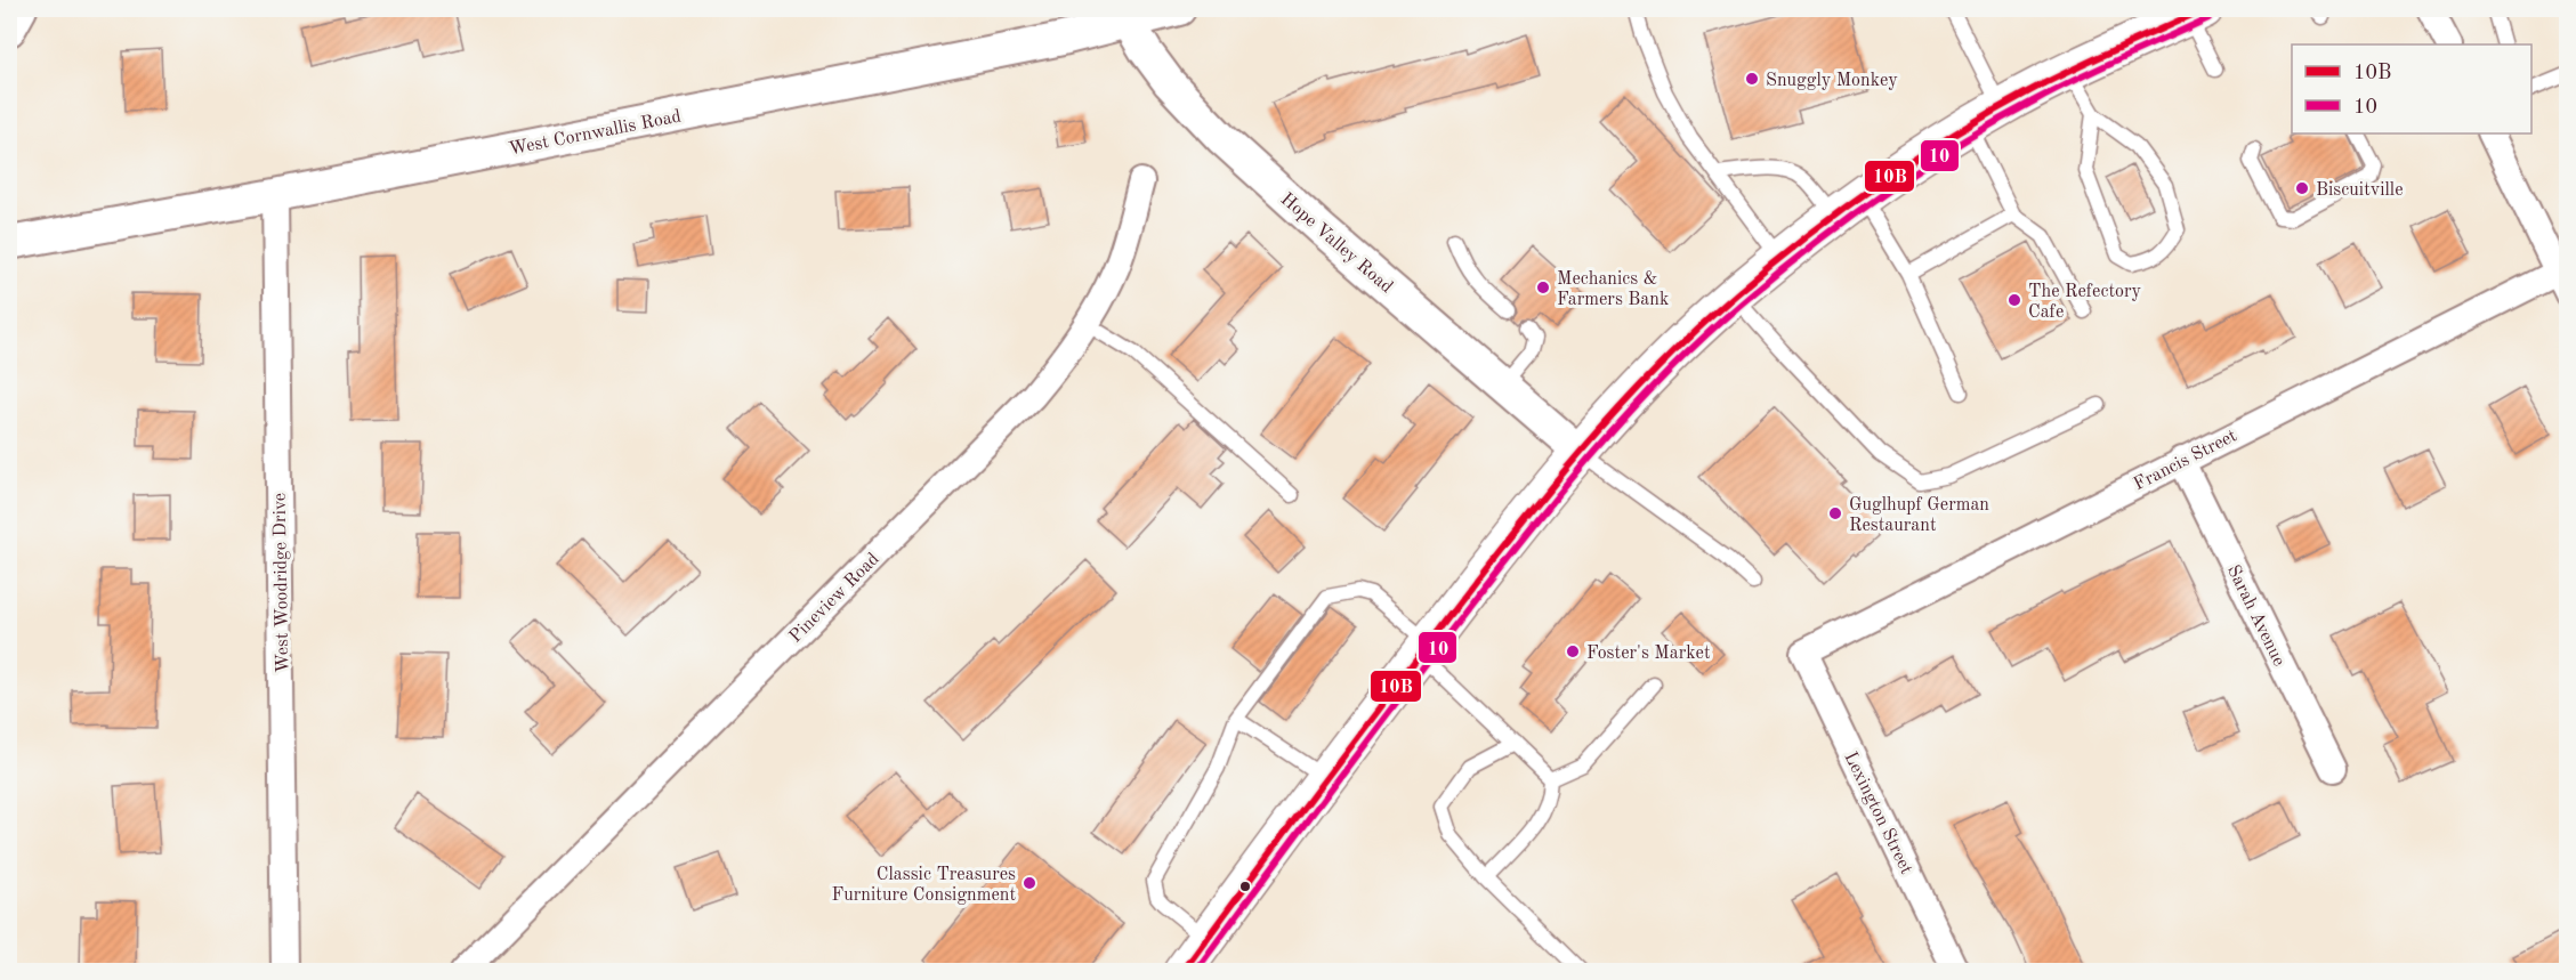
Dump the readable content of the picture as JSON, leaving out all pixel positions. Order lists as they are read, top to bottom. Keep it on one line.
{"streets":{"street":["West Cornwallis Road","Hope Valley Road","Francis Street","West Woodridge Drive","Pineview Road","Sarah Avenue","Lexington Street"]},"crossings":[["West Cornwallis Road","Hope Valley Road"],["West Cornwallis Road","West Woodridge Drive"],["Francis Street","Sarah Avenue"],["Francis Street","Lexington Street"]],"places":["Snuggly Monkey","Biscuitville","Mechanics & Farmers Bank","The Refectory Cafe","Guglhupf German Restaurant","Foster's Market","Classic Treasures Furniture Consignment"],"lines":["transit line 10B","transit line 10"],"legend":["10B","10"]}
